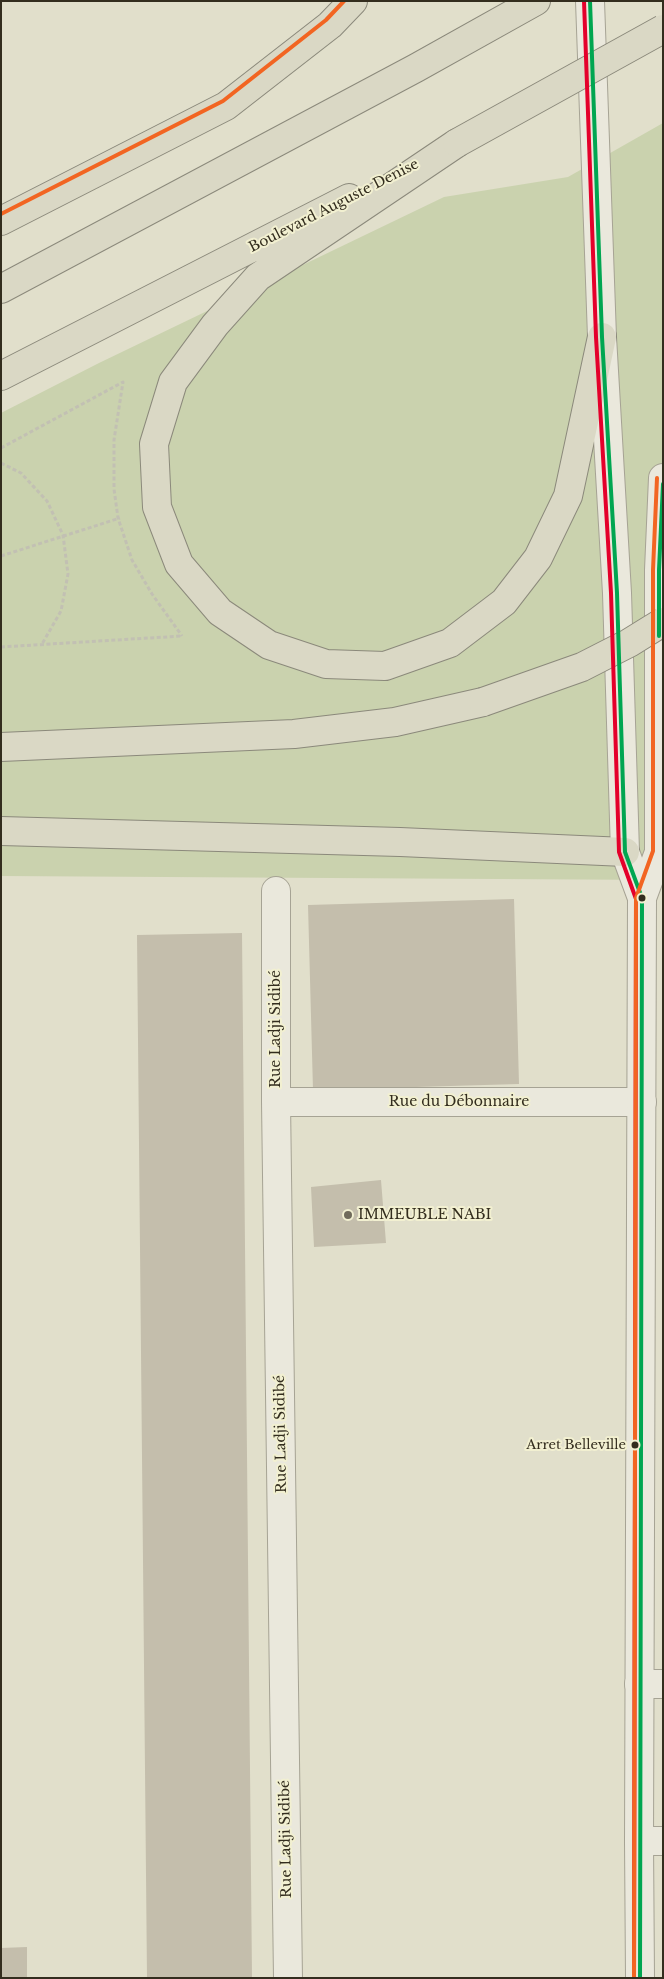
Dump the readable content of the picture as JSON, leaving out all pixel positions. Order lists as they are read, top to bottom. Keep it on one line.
{"streets":{"highway":["Boulevard Auguste Denise"],"street":["Rue Ladji Sidibé","Rue du Débonnaire"]},"crossings":[["Rue Ladji Sidibé","Rue du Débonnaire"]],"places":["IMMEUBLE NABI","Arret Belleville"]}
